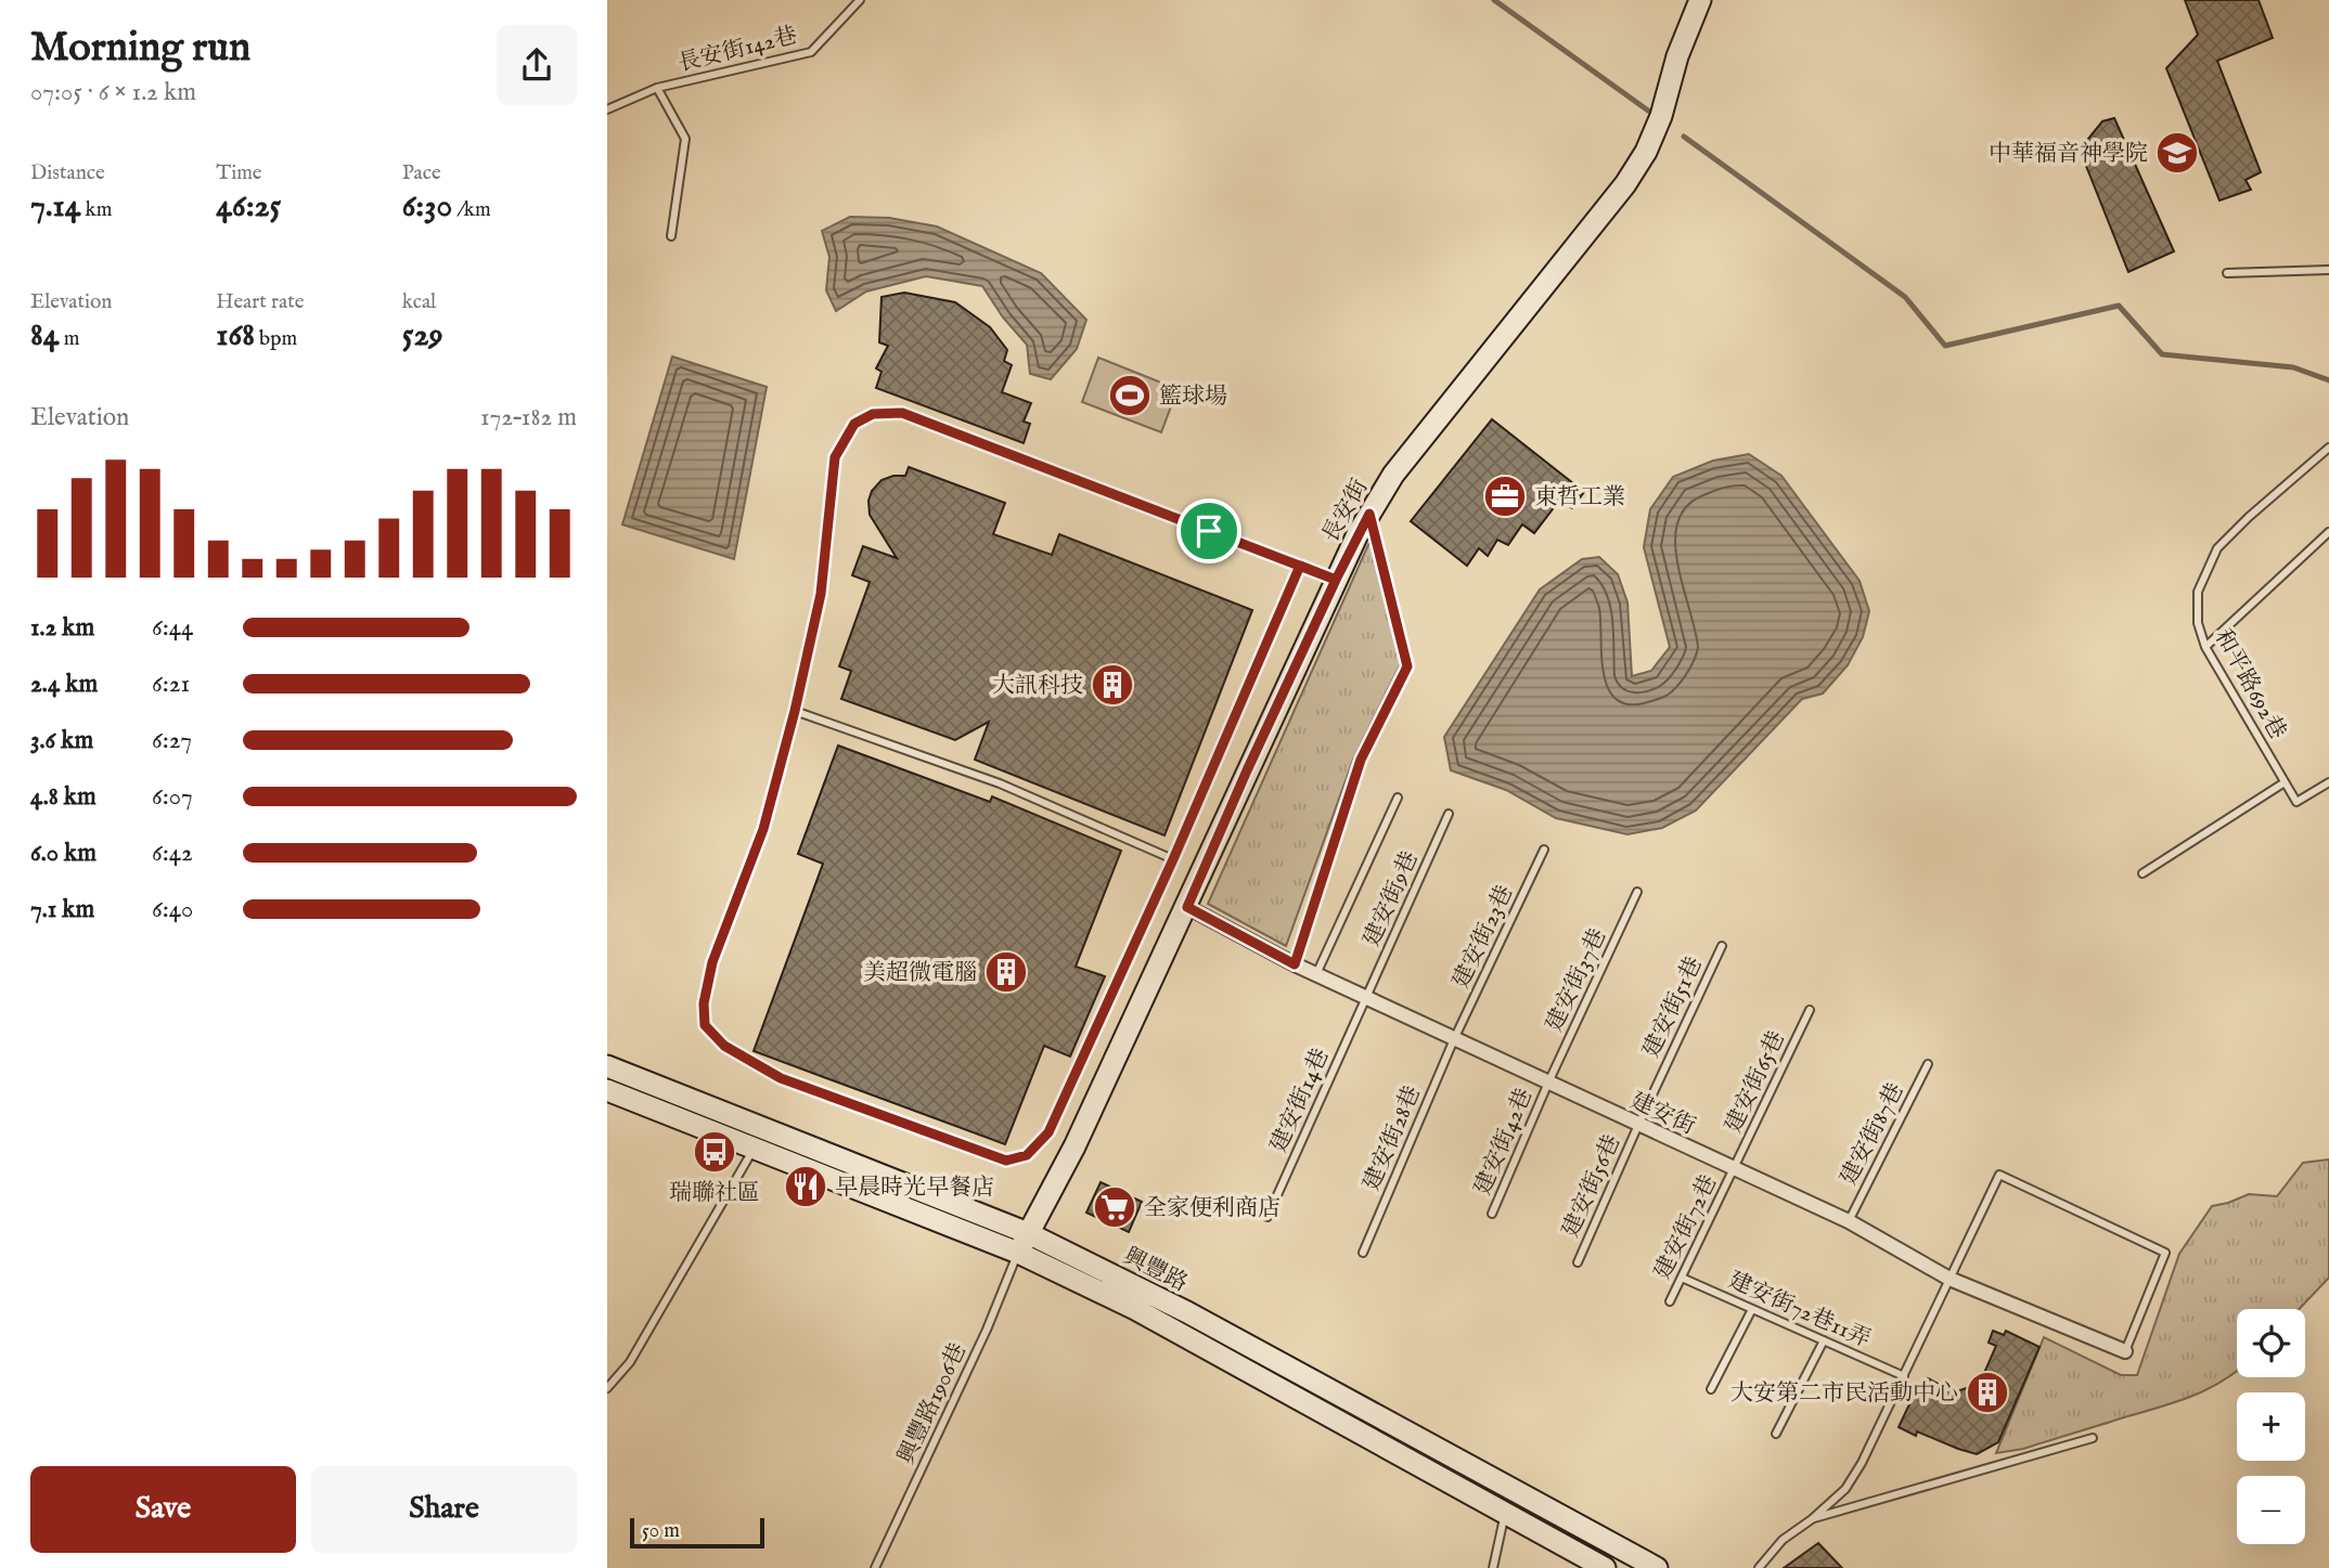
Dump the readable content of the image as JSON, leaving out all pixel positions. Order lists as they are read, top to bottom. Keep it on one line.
{"streets":{"main road":["長安街","興豐路"],"street":["建安街"],"lane":["長安街142巷","和平路692巷","建安街9巷","建安街23巷","建安街37巷","建安街51巷","建安街65巷","建安街14巷","建安街87巷","建安街28巷","建安街42巷","建安街56巷","建安街72巷","建安街72巷11弄","興豐路1906巷"]},"crossings":[["長安街","建安街"],["長安街","興豐路"],["長安街","興豐路1906巷"],["建安街9巷","建安街14巷"],["建安街9巷","建安街"],["建安街23巷","建安街"],["建安街23巷","建安街28巷"],["建安街37巷","建安街"],["建安街37巷","建安街42巷"],["建安街51巷","建安街"],["建安街51巷","建安街56巷"],["建安街65巷","建安街"],["建安街65巷","建安街72巷"],["建安街14巷","建安街"],["建安街","建安街87巷"],["建安街","建安街28巷"],["建安街","建安街42巷"],["建安街","建安街56巷"],["建安街","建安街72巷"],["建安街72巷","建安街72巷11弄"],["興豐路","興豐路1906巷"]],"places":{"school or university":["中華福音神學院"],"sports":["籃球場"],"office":["東哲工業"],"building":["大訊科技","美超微電腦","大安第二市民活動中心"],"bus stop":["瑞聯社區"],"restaurant":["早晨時光早餐店"],"supermarket":["全家便利商店"]},"scale_bar":"50 m","page":{"heading":["Morning run","07:05 · 6 × 1.2 km"],"stats":[["Distance","7.14 km"],["Time","46:25"],["Pace","6:30 /km"],["Elevation","84 m"],["Heart rate","168 bpm"],["kcal","529"]],"chart":["Elevation","172–182 m"],"list":[{"name":"1.2 km","note":"6:44"},{"name":"2.4 km","note":"6:21"},{"name":"3.6 km","note":"6:27"},{"name":"4.8 km","note":"6:07"},{"name":"6.0 km","note":"6:42"},{"name":"7.1 km","note":"6:40"}],"map_buttons":["+","−"],"buttons":["Save","Share"],"scale":"50 m"}}
